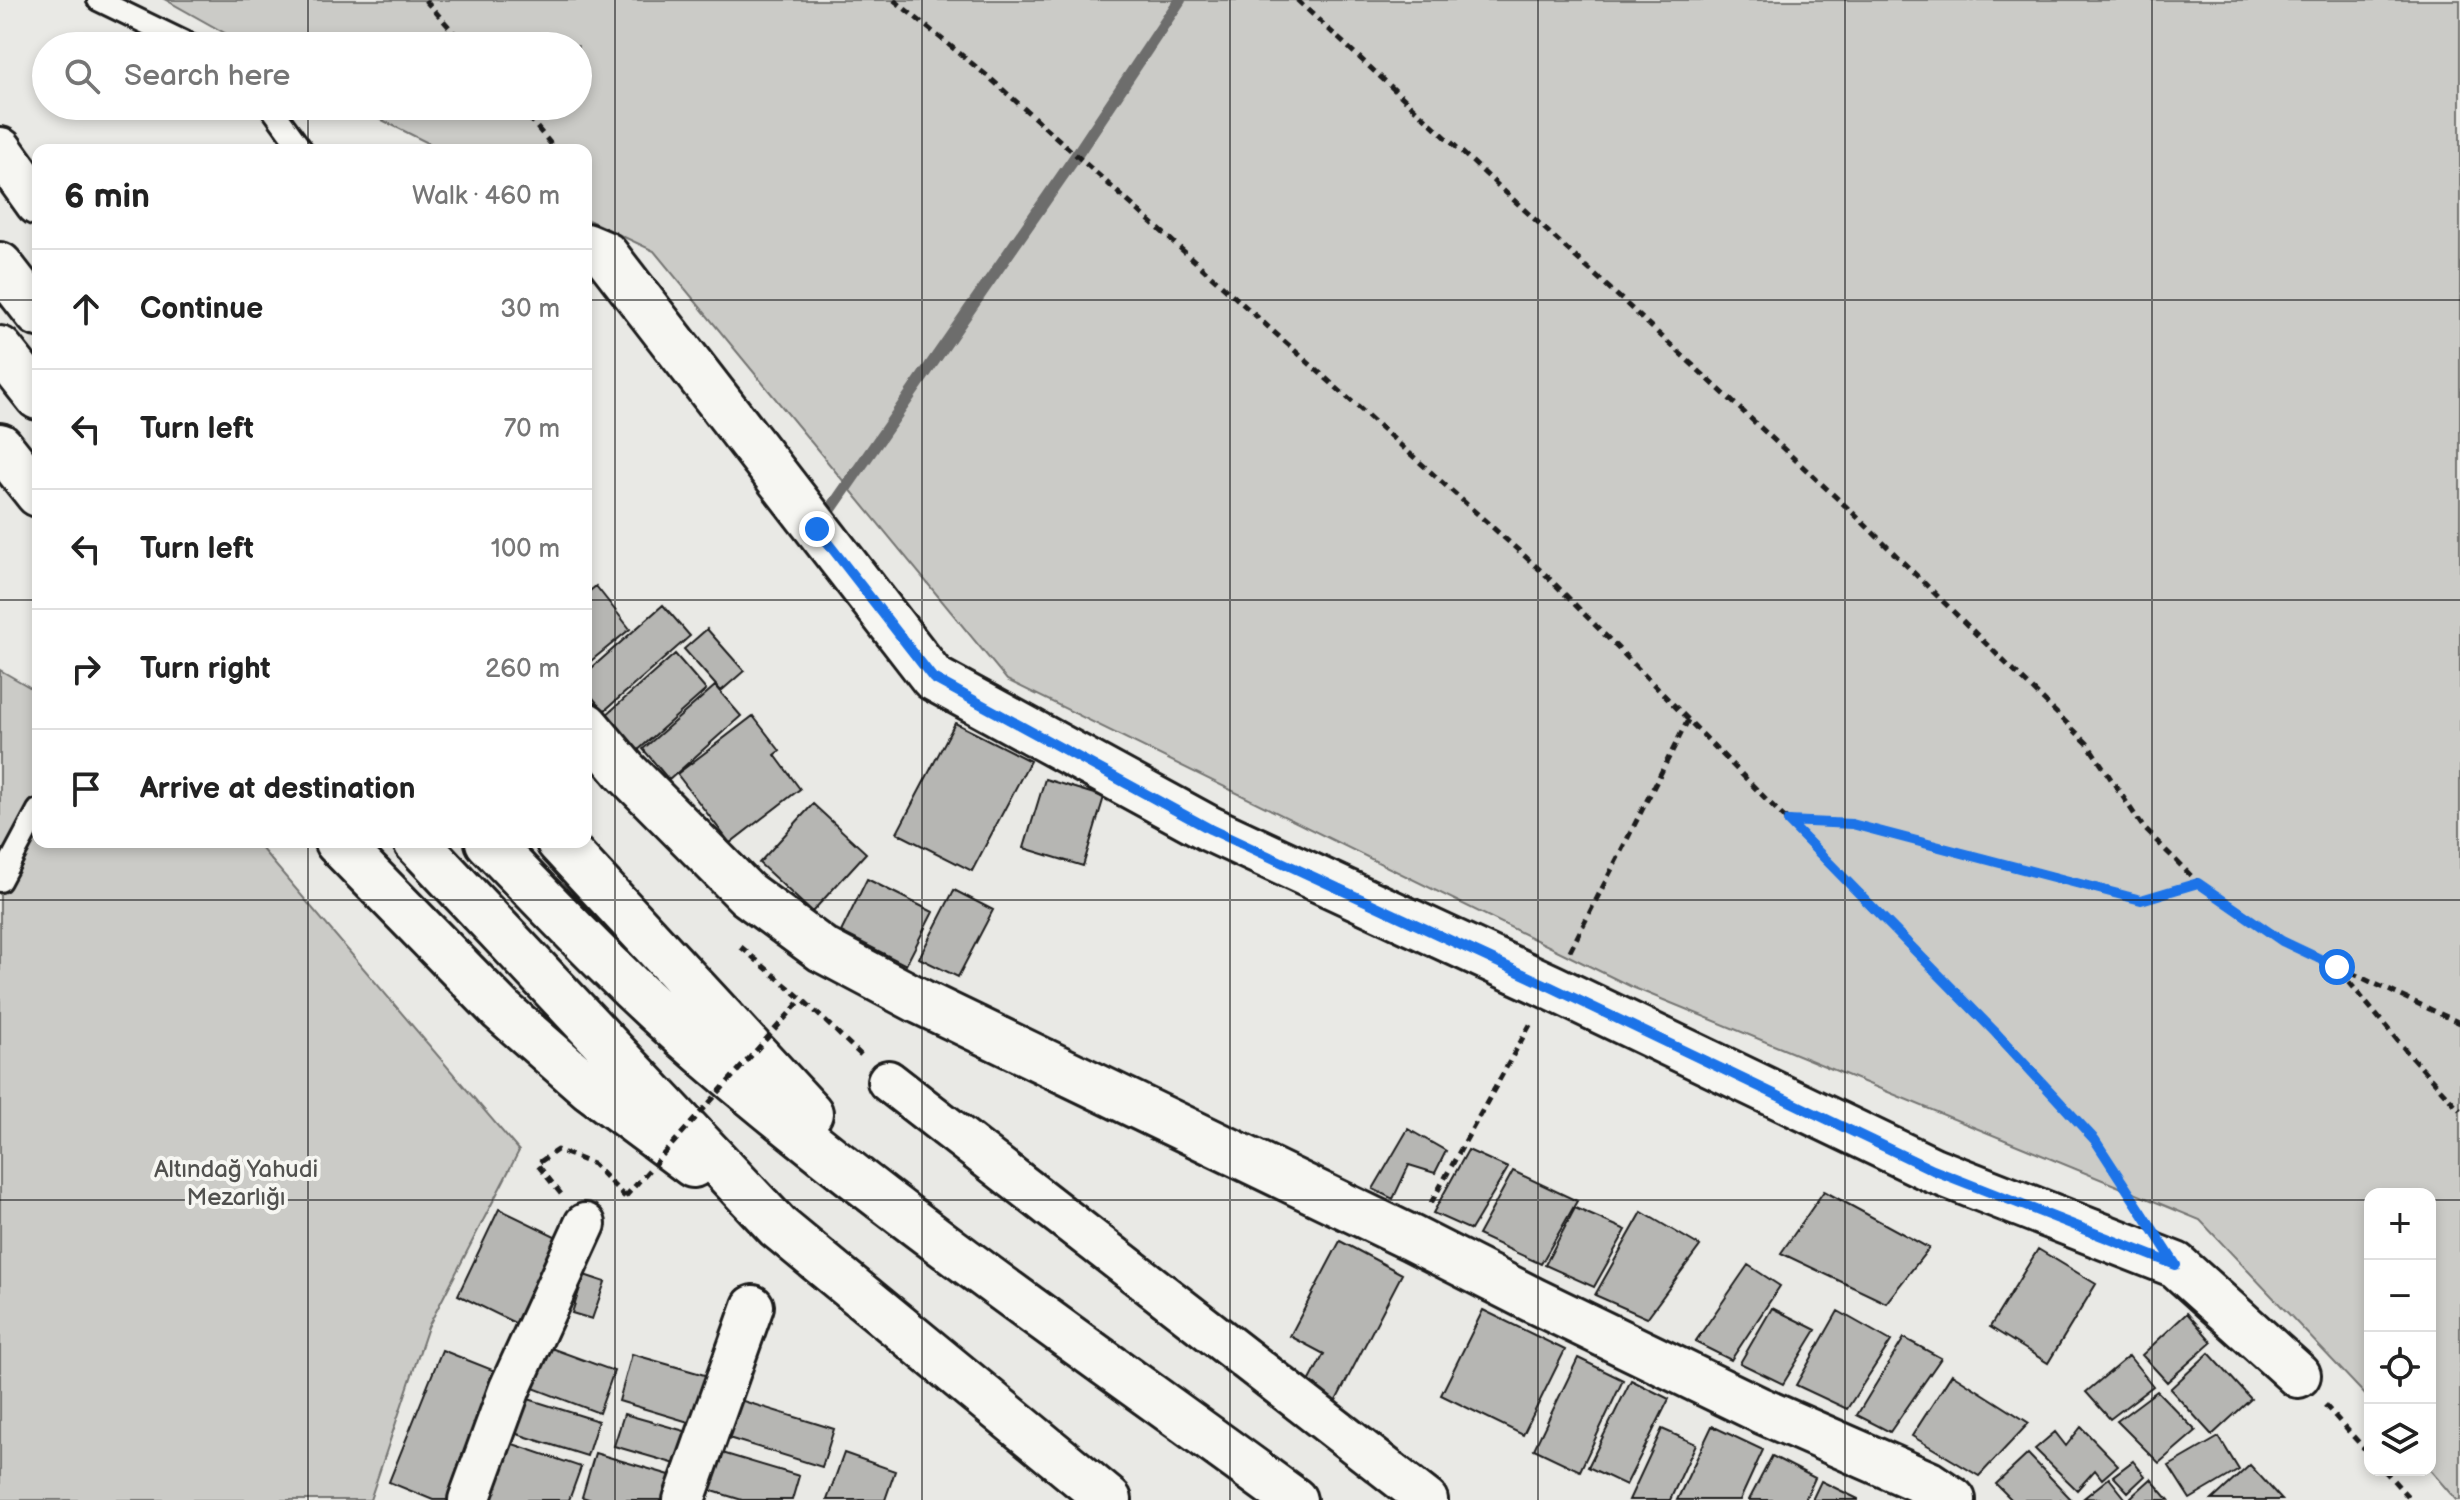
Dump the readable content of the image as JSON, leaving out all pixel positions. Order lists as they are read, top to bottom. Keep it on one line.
{"parks":["Altındağ Yahudi Mezarlığı"],"page":{"search":"Search here","heading":["6 min","Walk · 460 m"],"list":[["Continue","30 m"],["Turn left","70 m"],["Turn left","100 m"],["Turn right","260 m"],"Arrive at destination"],"map_buttons":["+","−"]}}
